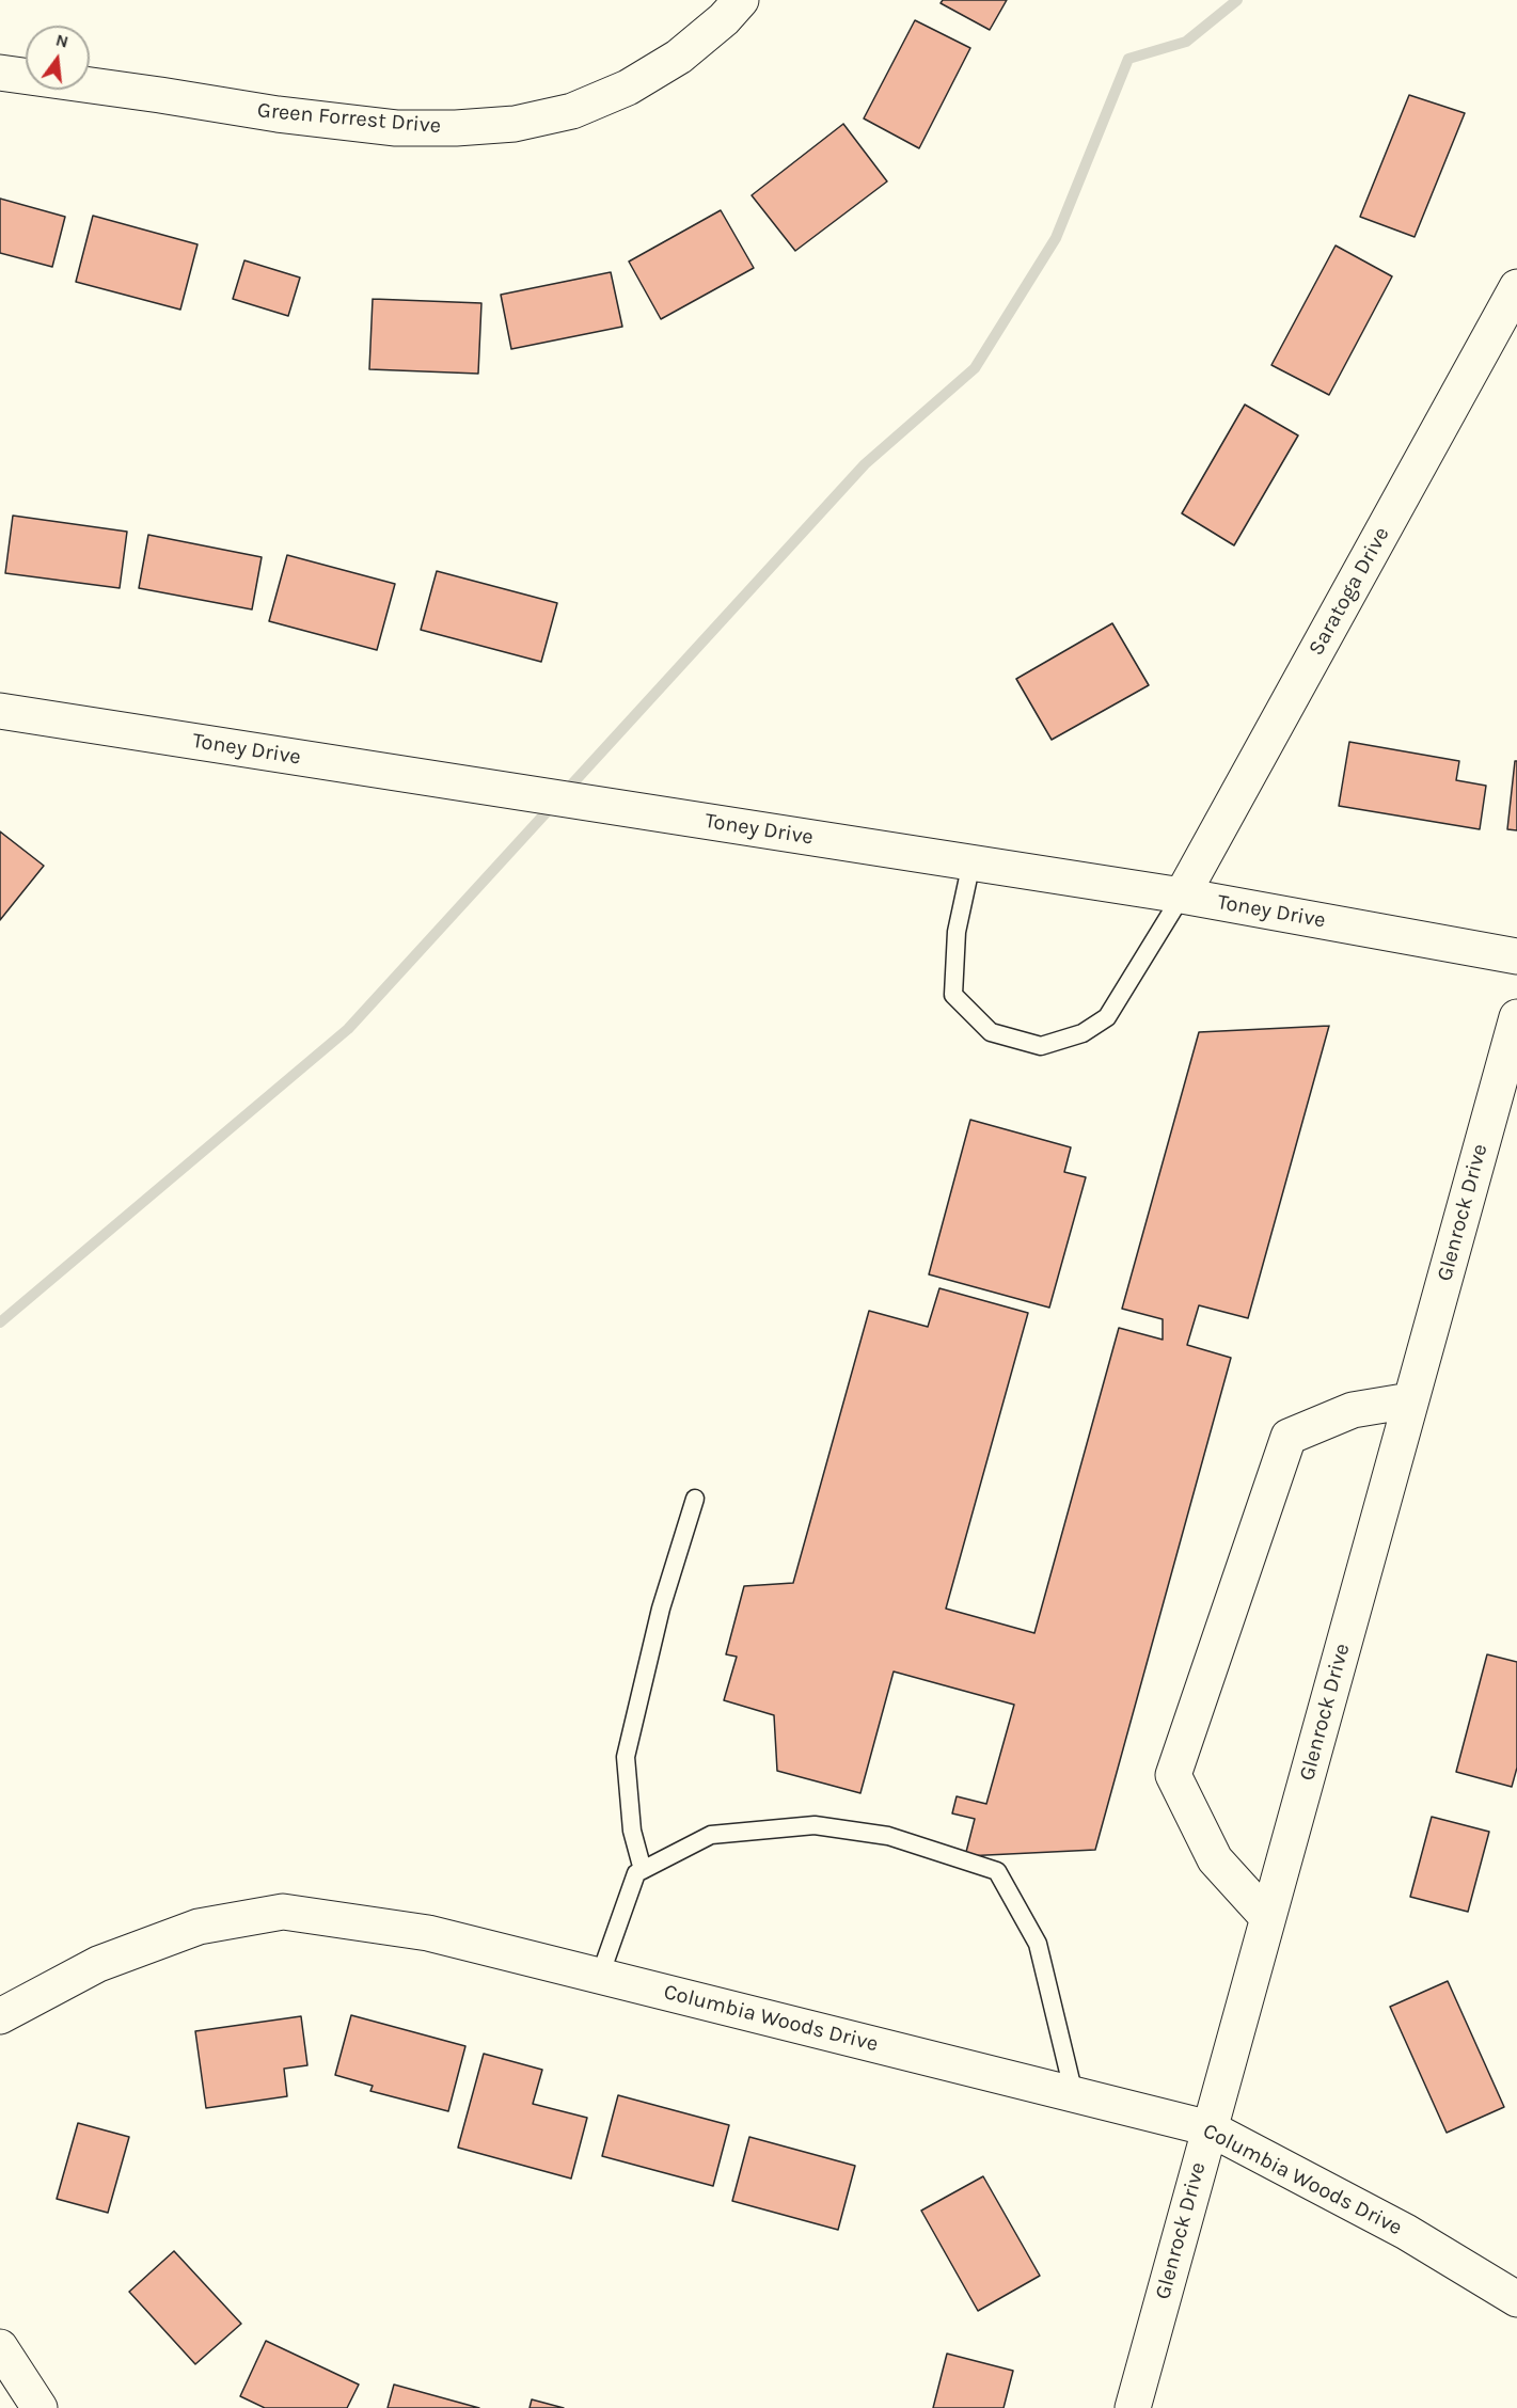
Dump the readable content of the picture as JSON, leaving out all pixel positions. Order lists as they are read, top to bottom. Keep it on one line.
{"streets":{"street":["Green Forrest Drive","Saratoga Drive","Toney Drive","Glenrock Drive","Columbia Woods Drive"]},"crossings":[["Saratoga Drive","Toney Drive"],["Glenrock Drive","Columbia Woods Drive"]],"north":"top"}
